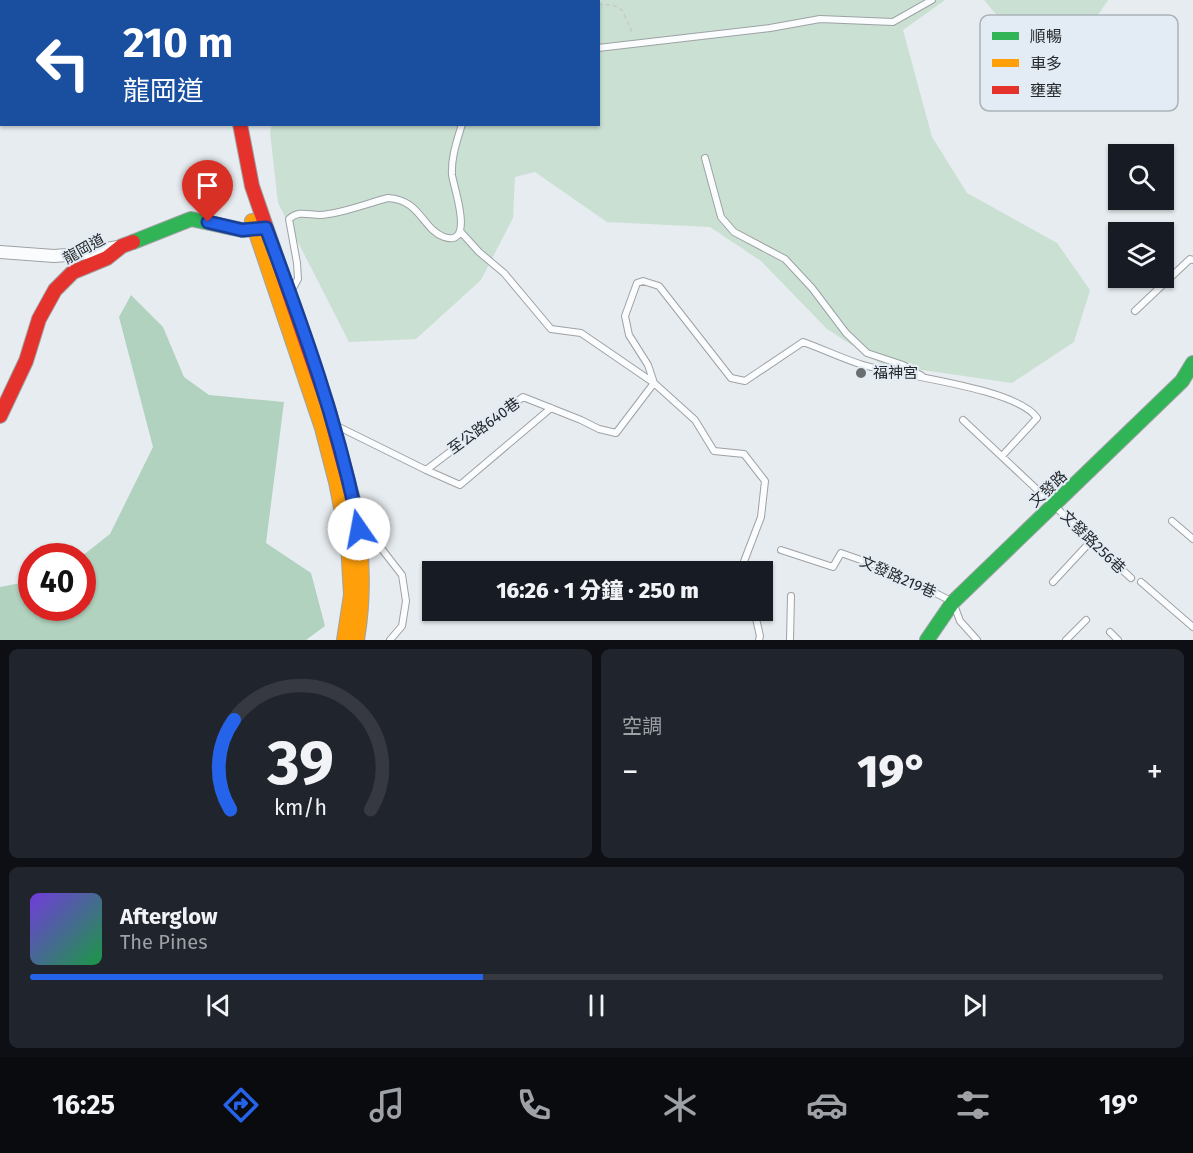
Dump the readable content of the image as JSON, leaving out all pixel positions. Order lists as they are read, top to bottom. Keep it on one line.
{"streets":{"street":["龍岡道","文發路"],"lane":["至公路640巷","文發路256巷","文發路219巷"]},"crossings":[["文發路","文發路256巷"],["文發路","文發路219巷"]],"places":["福神宮"],"legend":["順暢","車多","壅塞"],"page":{"turn":["210 m","龍岡道"],"limit":"40","trip":"16:26 · 1 分鐘 · 250 m","tile":"空調","heat":["−","19°","+"],"song":["Afterglow","The Pines"],"tabs":["16:25","19°"],"gauge":["39","km/h"]}}
